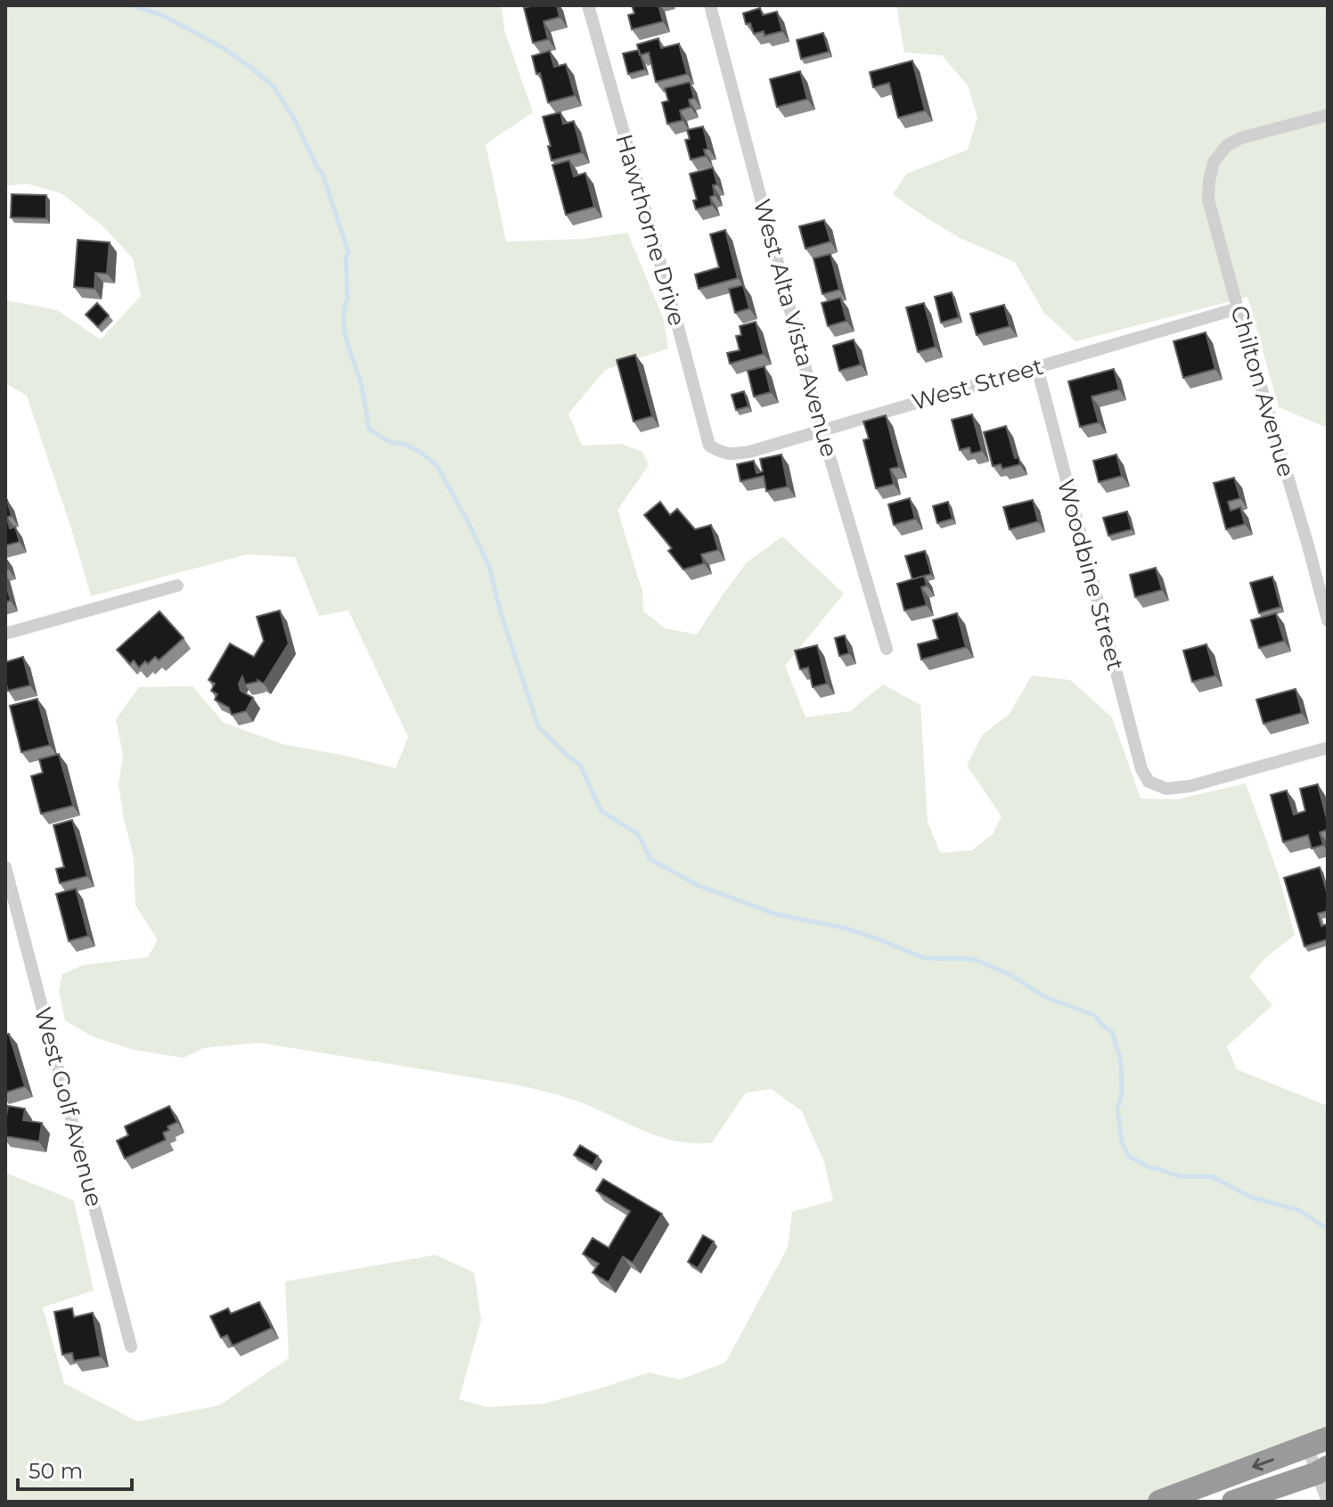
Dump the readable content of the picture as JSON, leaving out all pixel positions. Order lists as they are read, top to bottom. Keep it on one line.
{"streets":{"street":["Hawthorne Drive","West Alta Vista Avenue","West Street","Chilton Avenue","Woodbine Street","West Golf Avenue"]},"crossings":[["Hawthorne Drive","West Street"],["West Alta Vista Avenue","West Street"],["West Street","Chilton Avenue"],["West Street","Woodbine Street"]],"scale_bar":"50 m"}
